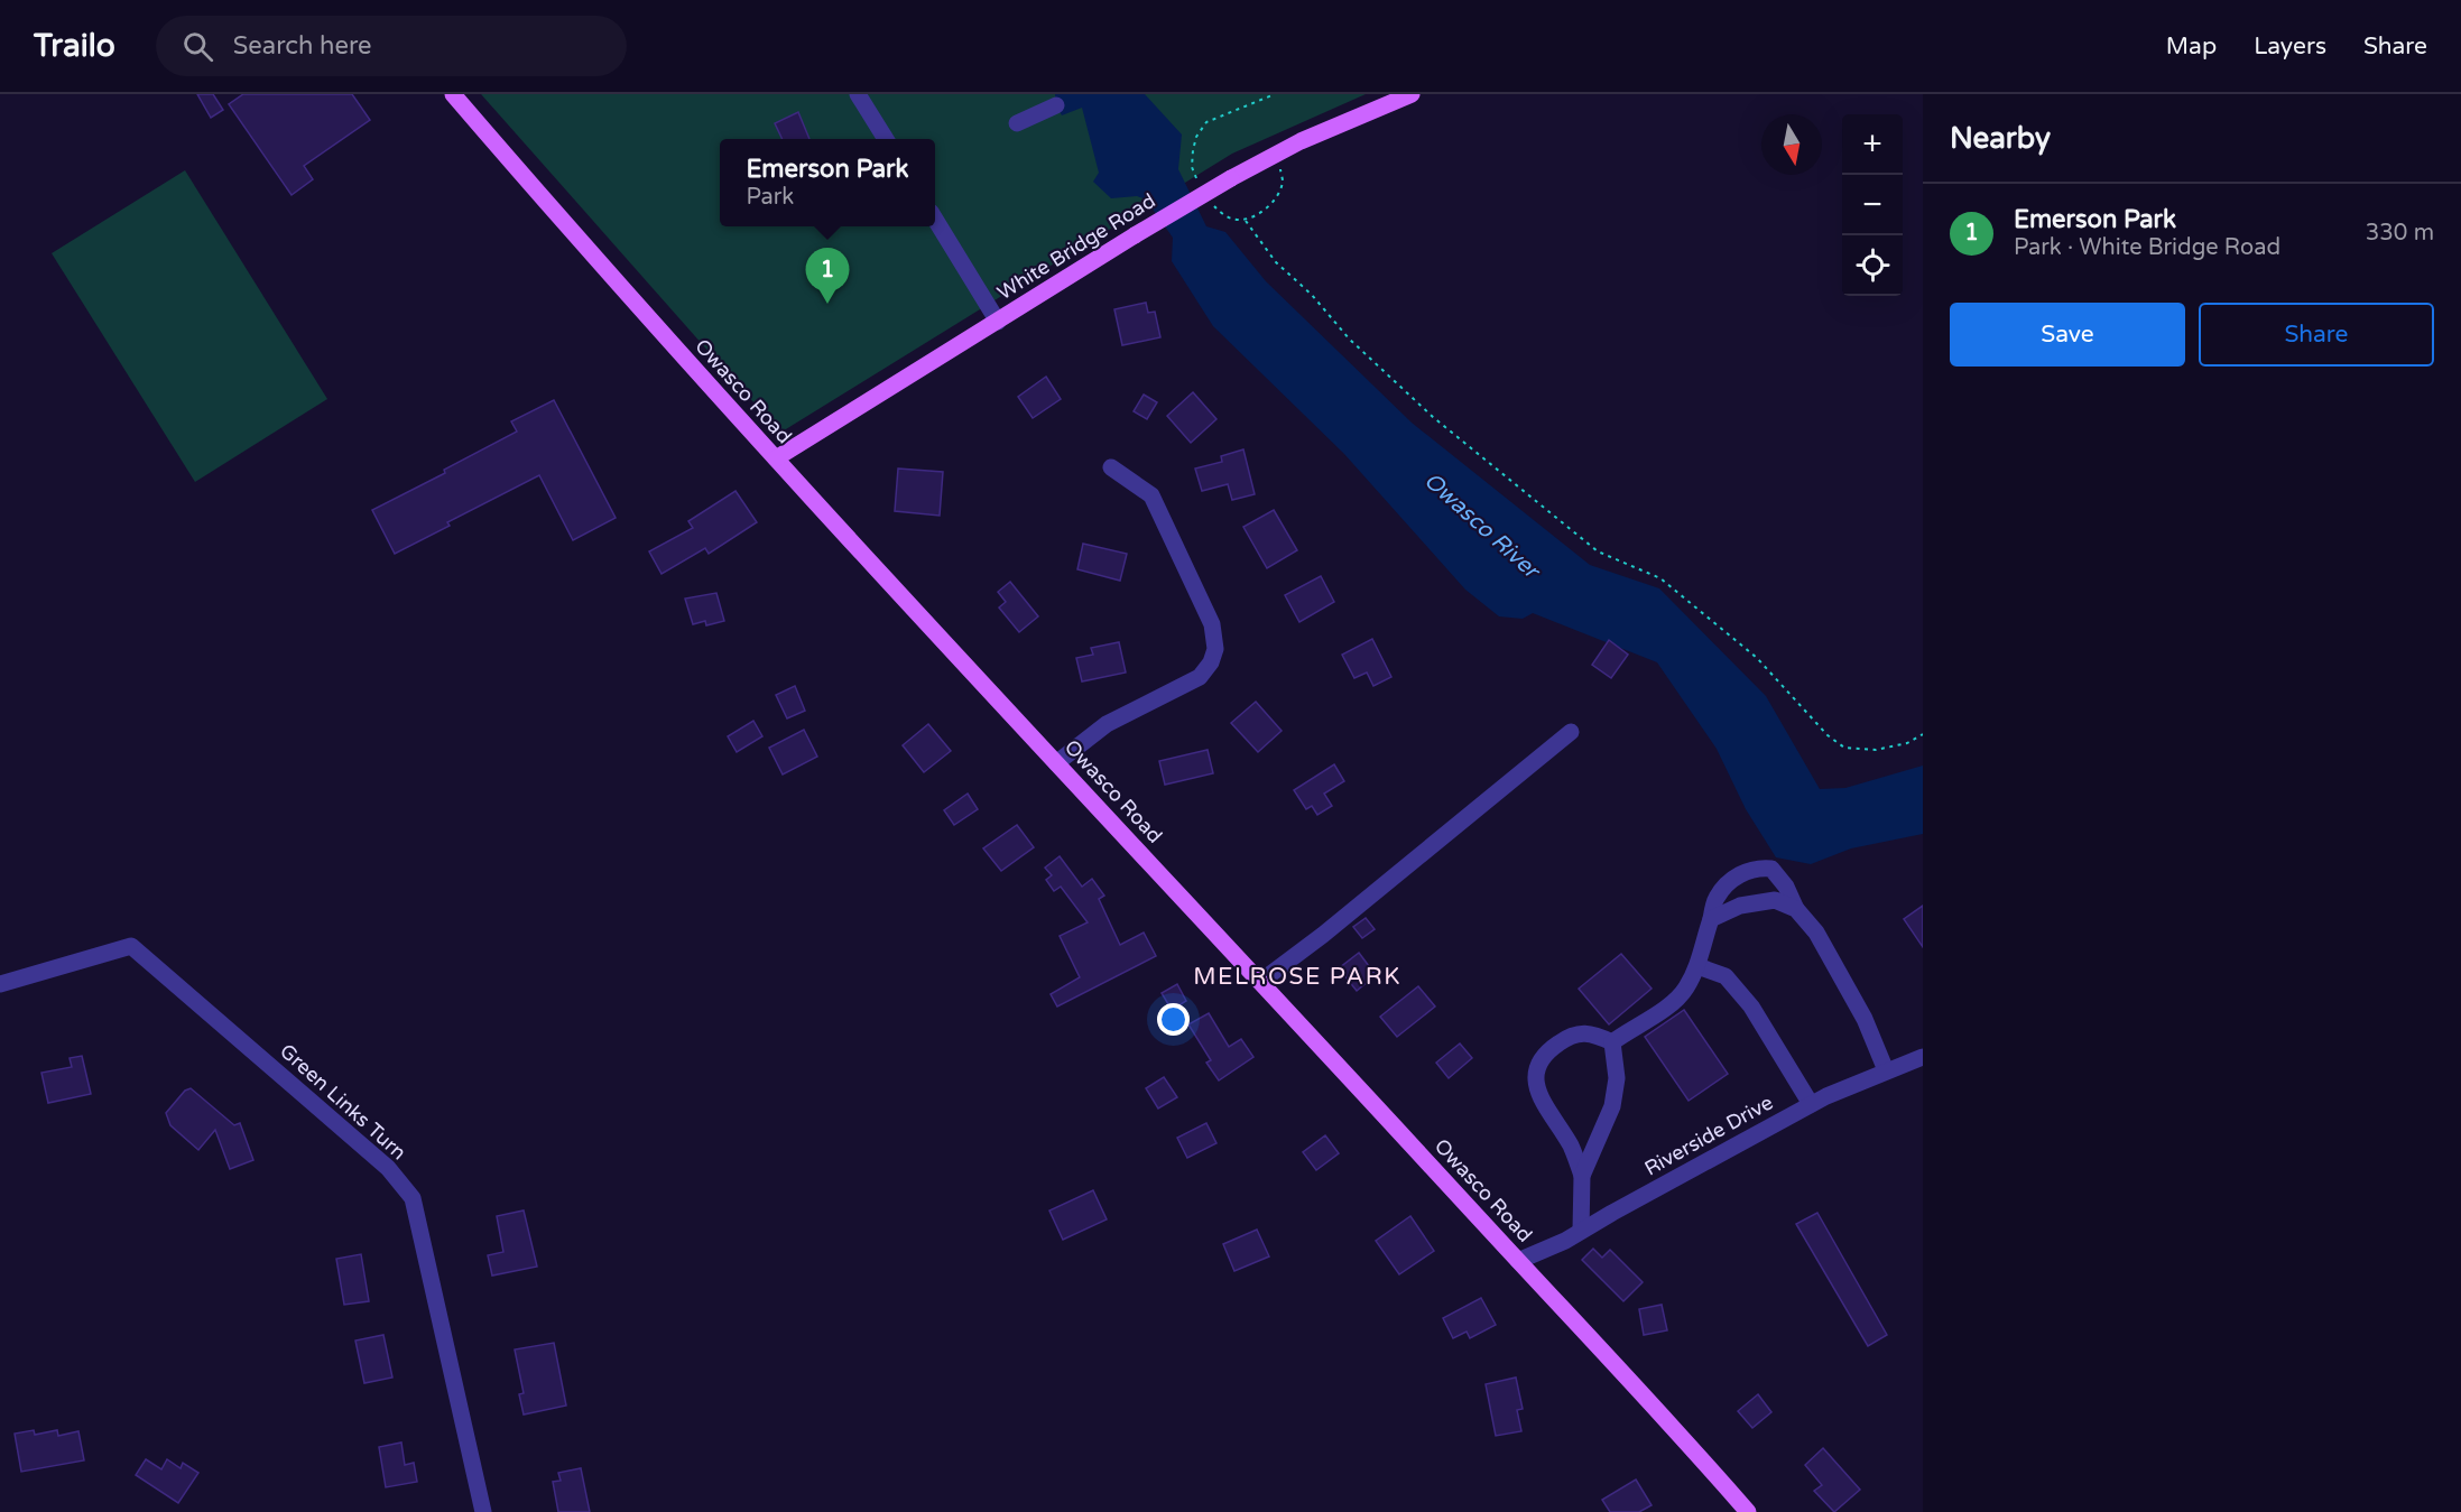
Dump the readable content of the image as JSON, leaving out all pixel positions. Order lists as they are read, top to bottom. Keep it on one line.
{"streets":{"main road":["White Bridge Road","Owasco Road"],"street":["Green Links Turn","Riverside Drive"]},"crossings":[["White Bridge Road","Owasco Road"],["Owasco Road","Riverside Drive"]],"districts":["MELROSE PARK"],"water":["Owasco River"],"north":"bottom","page":{"header":"Trailo","search":"Search here","nav":["Map","Layers","Share"],"heading":"Nearby","map_buttons":["+","−"],"popup":["Emerson Park","Park"],"list":[{"mark":"1","name":"Emerson Park","note":"Park · White Bridge Road","value":"330 m"}],"pins":"1","buttons":["Save","Share"]}}
